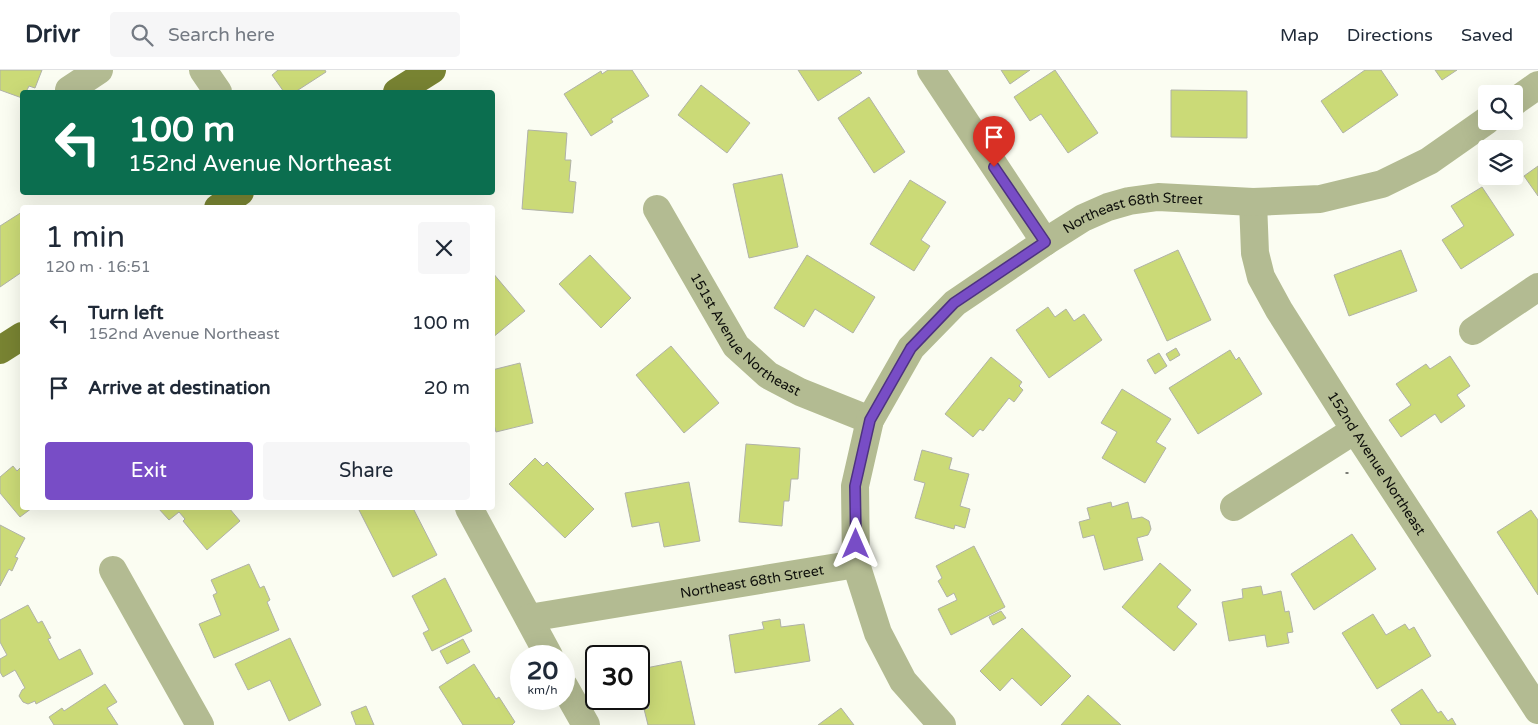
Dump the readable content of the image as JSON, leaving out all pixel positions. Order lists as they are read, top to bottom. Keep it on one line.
{"streets":{"street":["Northeast 68th Street","151st Avenue Northeast","152nd Avenue Northeast"]},"crossings":[["Northeast 68th Street","151st Avenue Northeast"],["Northeast 68th Street","152nd Avenue Northeast"]],"page":{"header":"Drivr","search":"Search here","nav":["Map","Directions","Saved"],"turn":["100 m","152nd Avenue Northeast"],"heading":["1 min","120 m · 16:51"],"list":[{"name":"Turn left","note":"152nd Avenue Northeast","value":"100 m"},{"name":"Arrive at destination","value":"20 m"}],"buttons":["Exit","Share"],"speed":"20 km/h","limit":"30"}}
